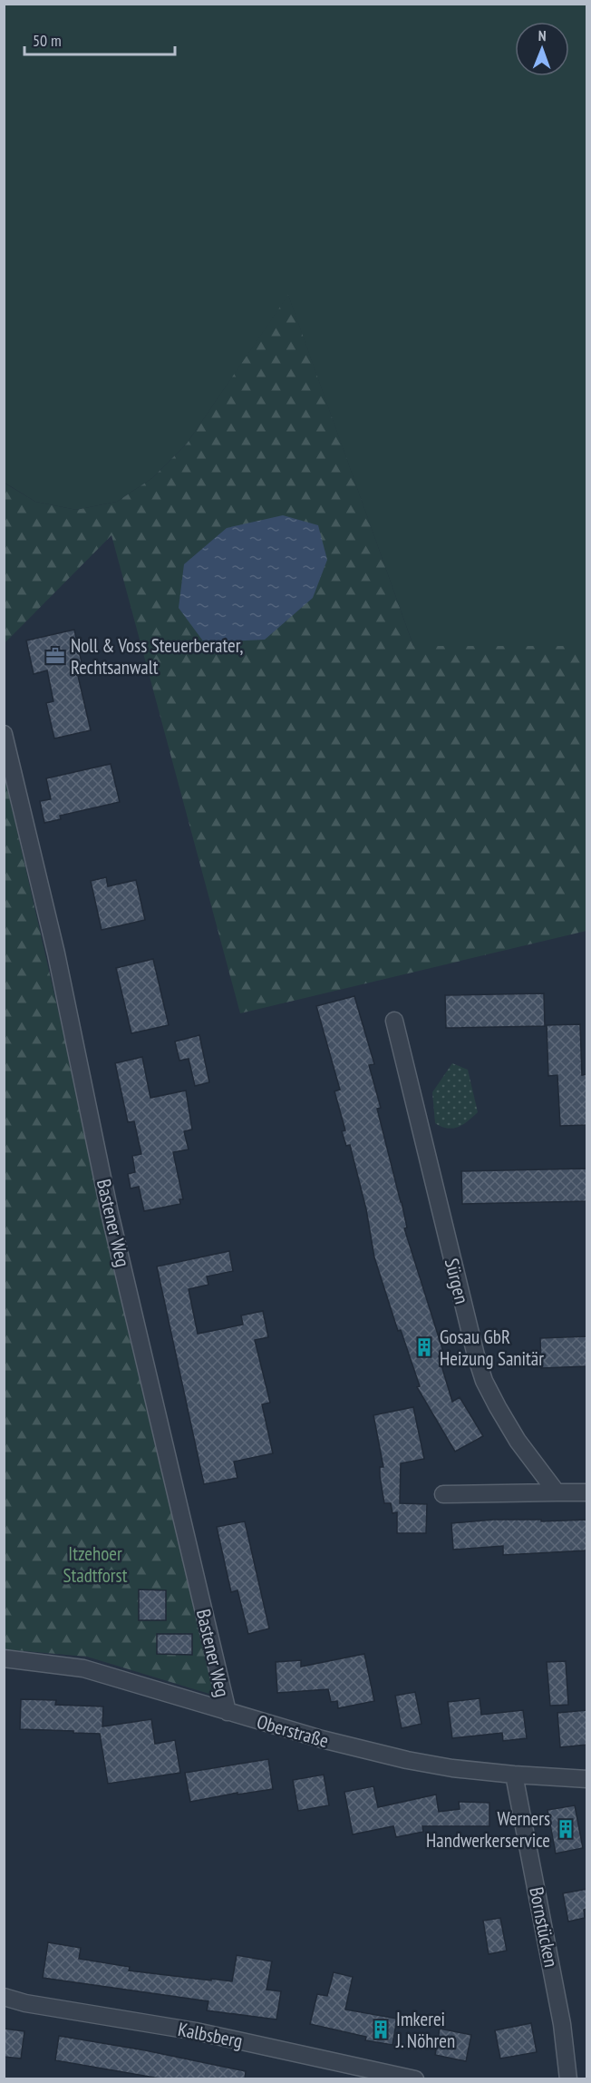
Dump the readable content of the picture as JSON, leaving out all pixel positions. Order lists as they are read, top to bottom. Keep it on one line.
{"streets":{"street":["Bastener Weg","Sürgen","Oberstraße","Bornstücken","Kalbsberg"]},"crossings":[["Bastener Weg","Oberstraße"],["Oberstraße","Bornstücken"]],"parks":["Itzehoer Stadtforst"],"places":{"office":["Noll & Voss Steuerberater, Rechtsanwalt"],"building":["Gosau GbR Heizung Sanitär","Werners Handwerkerservice","Imkerei J. Nöhren"]},"scale_bar":"50 m","north":"top"}
